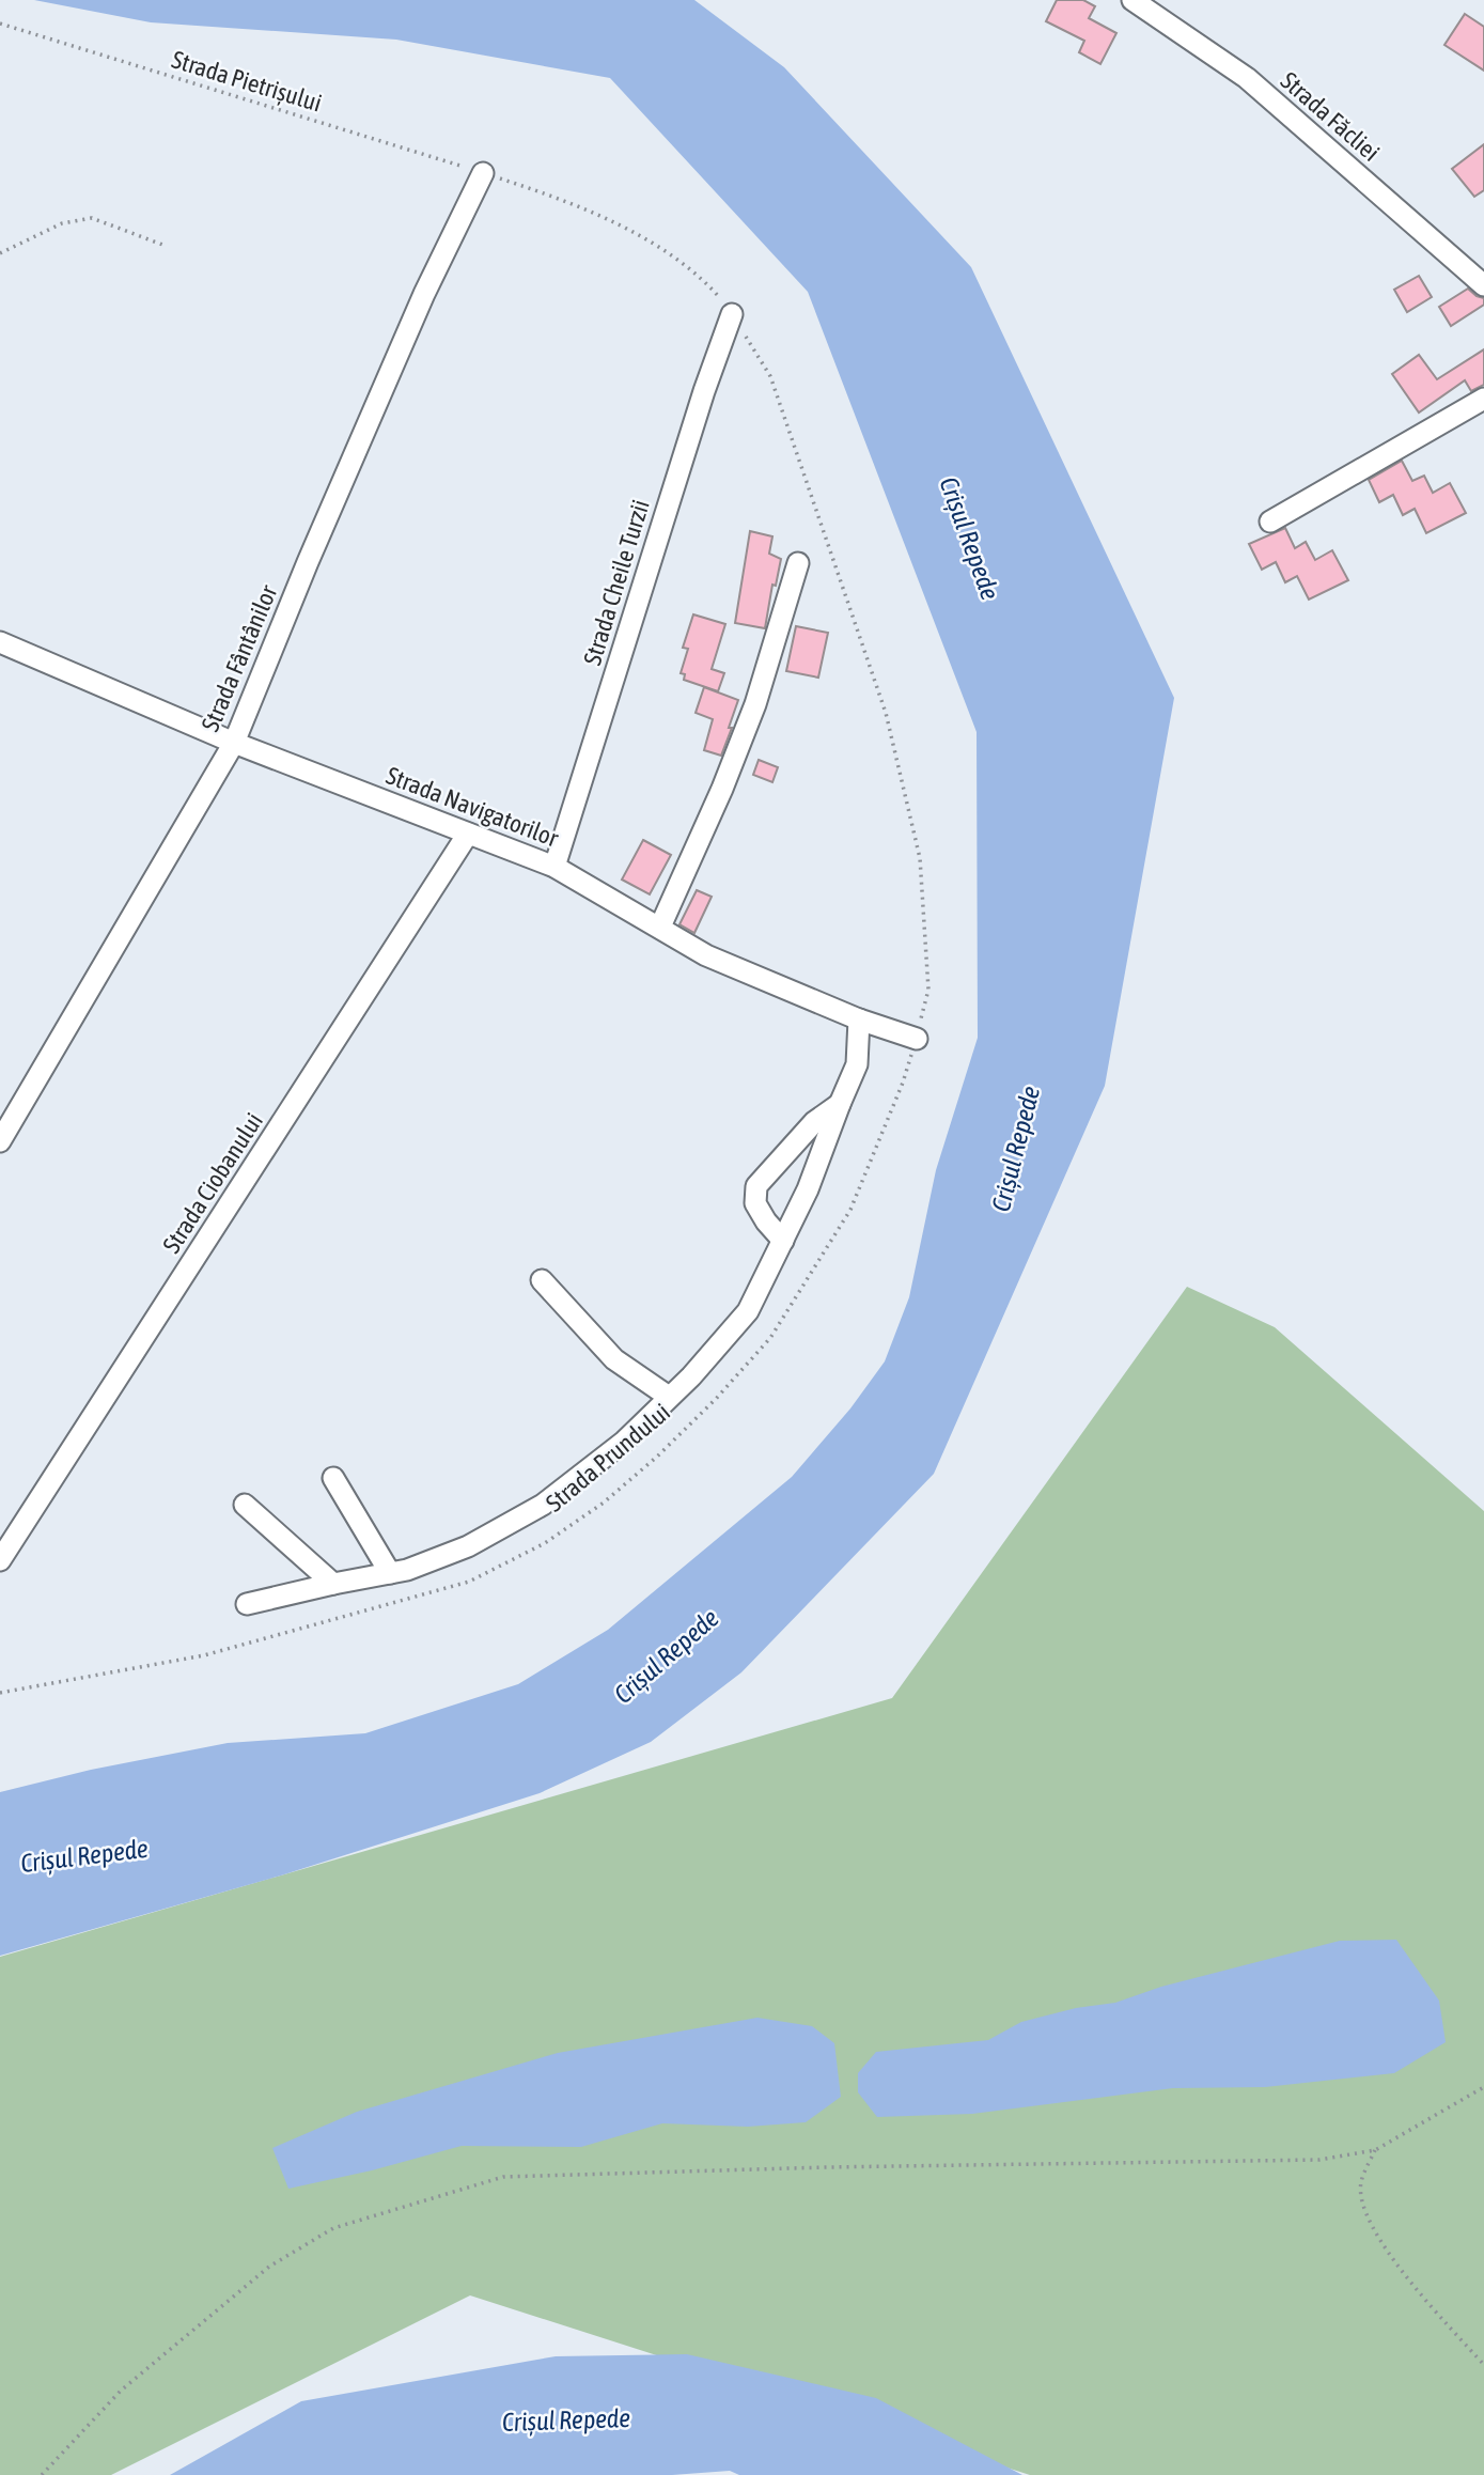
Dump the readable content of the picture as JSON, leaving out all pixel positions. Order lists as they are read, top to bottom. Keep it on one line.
{"streets":{"street":["Strada Făcliei","Strada Cheile Turzii","Strada Fântânilor","Strada Navigatorilor","Strada Ciobanului","Strada Prundului"],"path":["Strada Pietrișului"]},"crossings":[["Strada Pietrișului","Strada Fântânilor"],["Strada Cheile Turzii","Strada Navigatorilor"],["Strada Fântânilor","Strada Navigatorilor"],["Strada Navigatorilor","Strada Ciobanului"],["Strada Navigatorilor","Strada Prundului"]],"water":["Crișul Repede"]}
